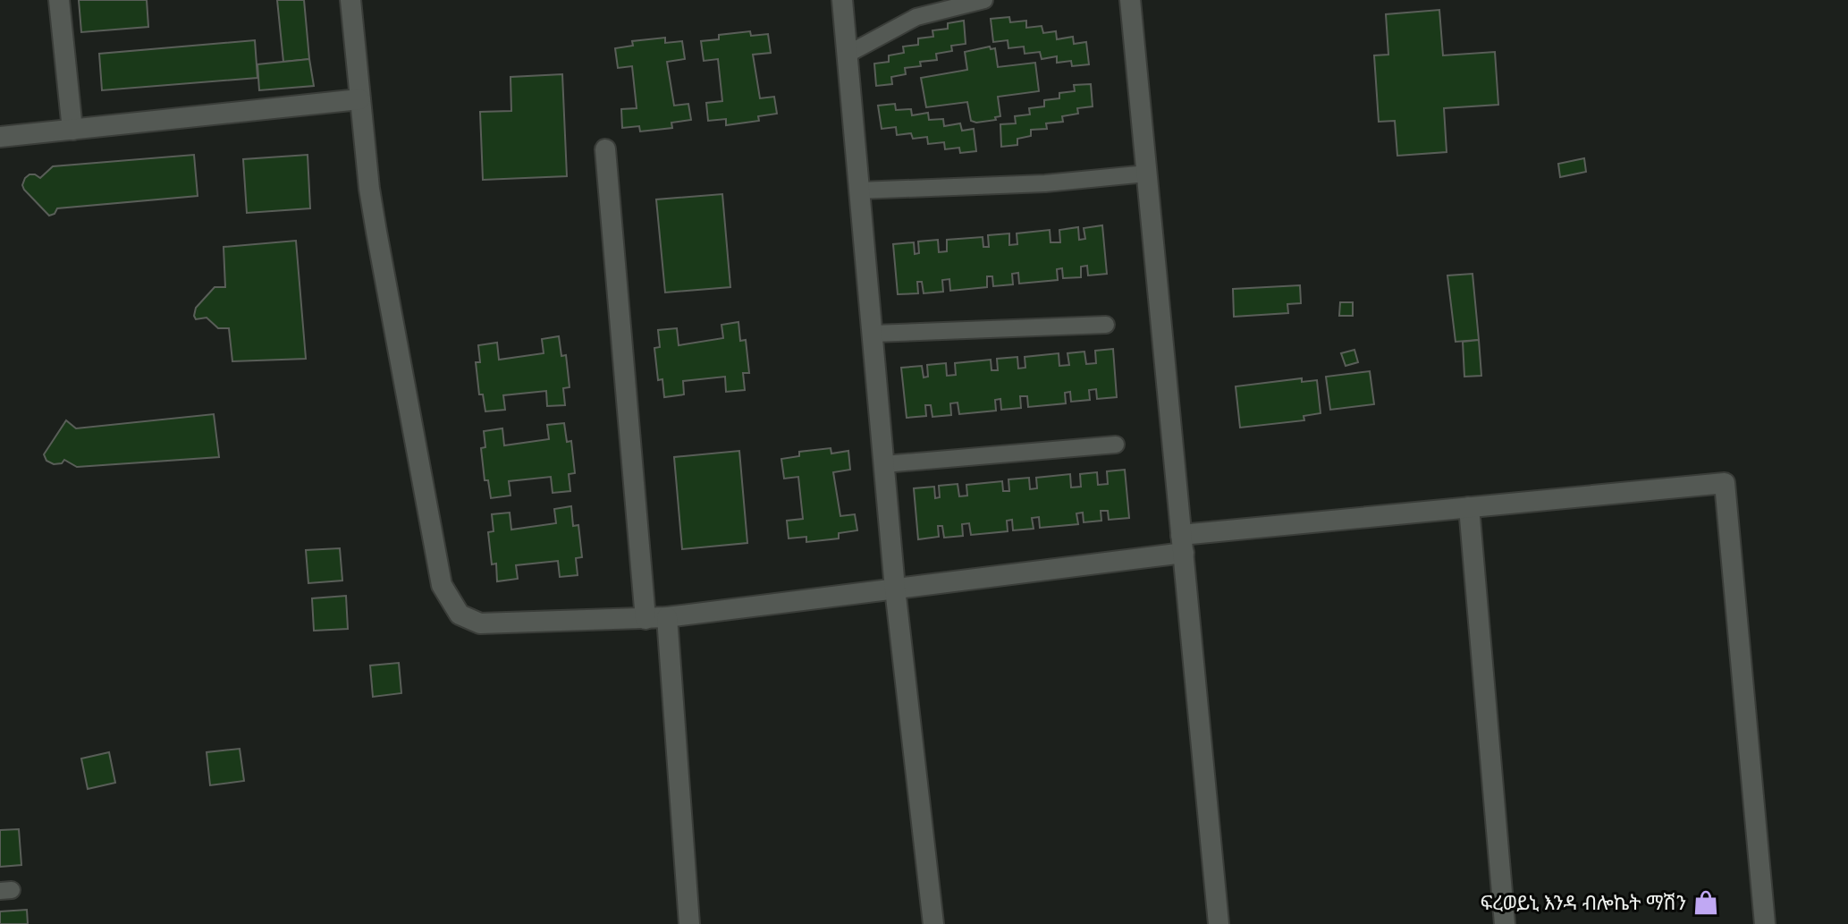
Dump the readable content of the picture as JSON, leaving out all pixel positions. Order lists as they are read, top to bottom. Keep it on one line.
{"places":{"shop":["ፍረወይኒ እንዳ ብሎኬት ማሽን"]}}
